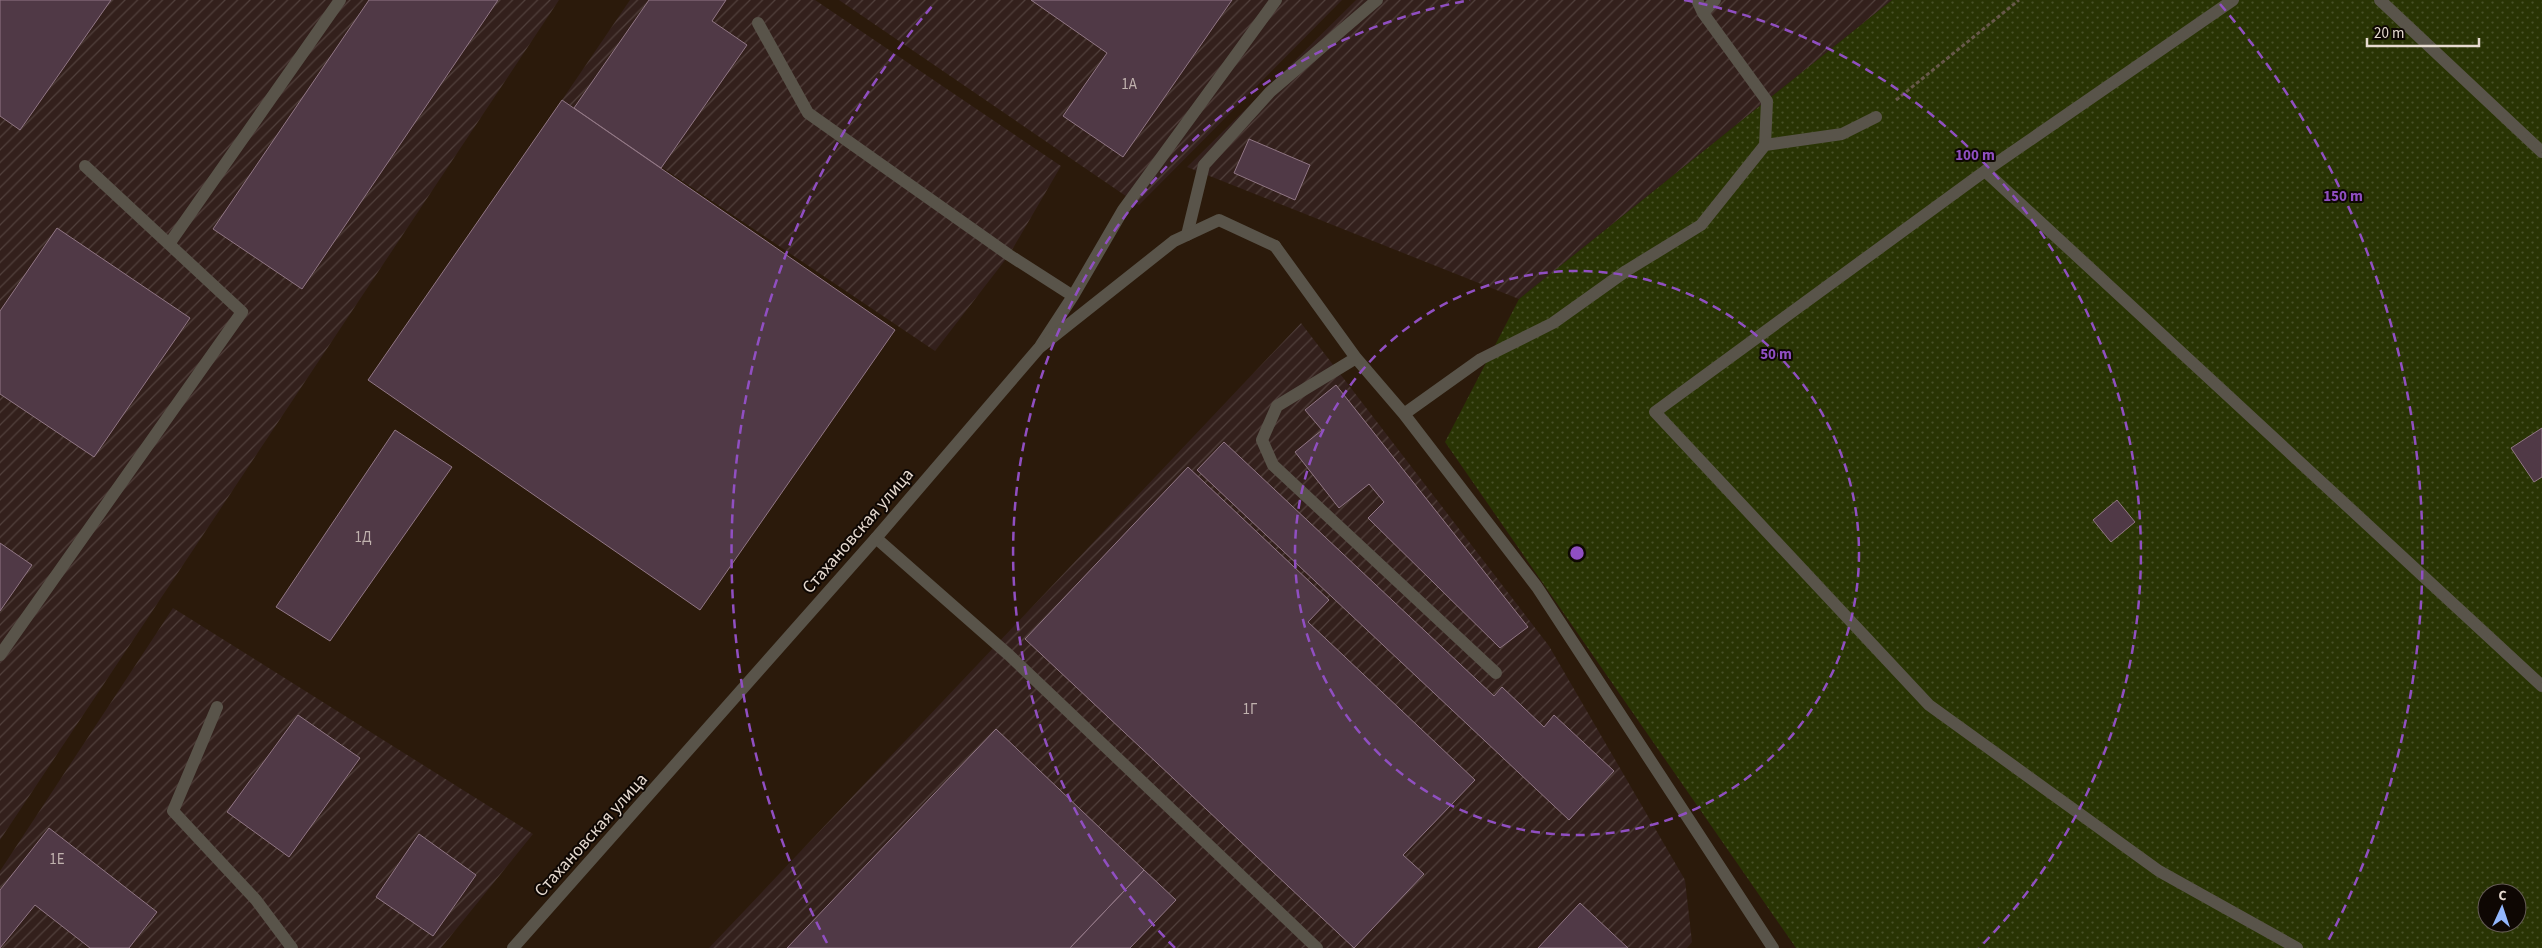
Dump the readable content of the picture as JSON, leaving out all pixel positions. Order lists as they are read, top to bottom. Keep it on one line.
{"streets":{"street":["Стахановская улица"]},"house_numbers":["1А","1Д","1Г","1Е"],"scale_bar":"20 m","north":"top","rings":["100 m","150 m","50 m"]}
